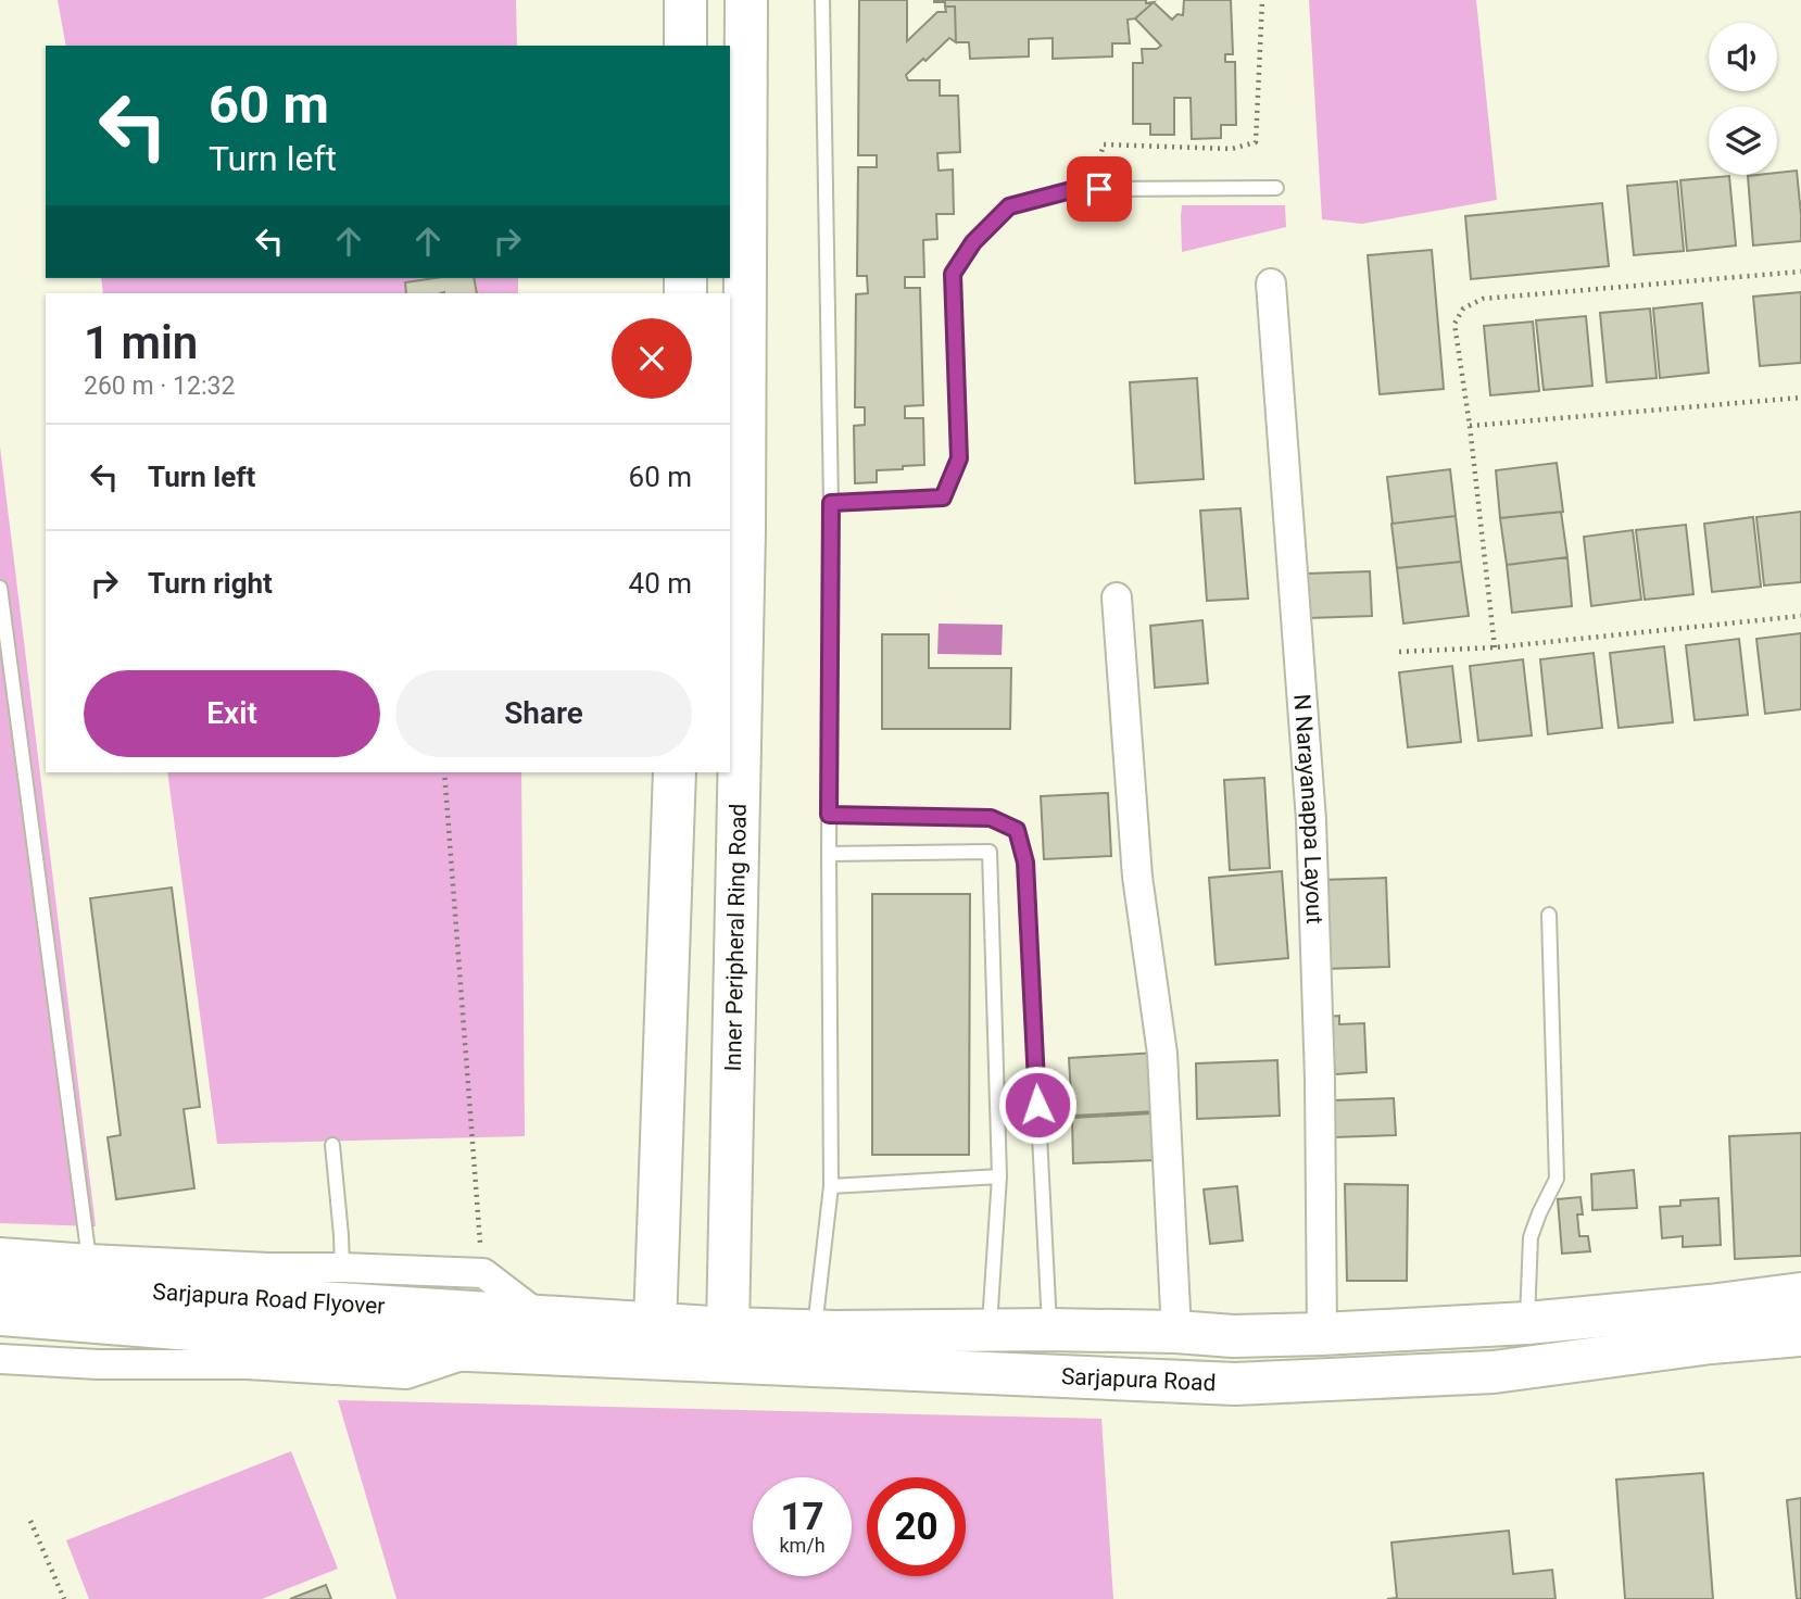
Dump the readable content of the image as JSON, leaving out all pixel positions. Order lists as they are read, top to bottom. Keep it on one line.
{"streets":{"main road":["Inner Peripheral Ring Road","Sarjapura Road Flyover","Sarjapura Road"],"street":["N Narayanappa Layout"]},"crossings":[["N Narayanappa Layout","Sarjapura Road"],["Inner Peripheral Ring Road","Sarjapura Road"],["Sarjapura Road Flyover","Sarjapura Road"]],"page":{"turn":["60 m","Turn left"],"heading":["1 min","260 m · 12:32"],"list":[{"name":"Turn left","value":"60 m"},{"name":"Turn right","value":"40 m"}],"buttons":["Exit","Share"],"speed":"17 km/h","limit":"20"}}
